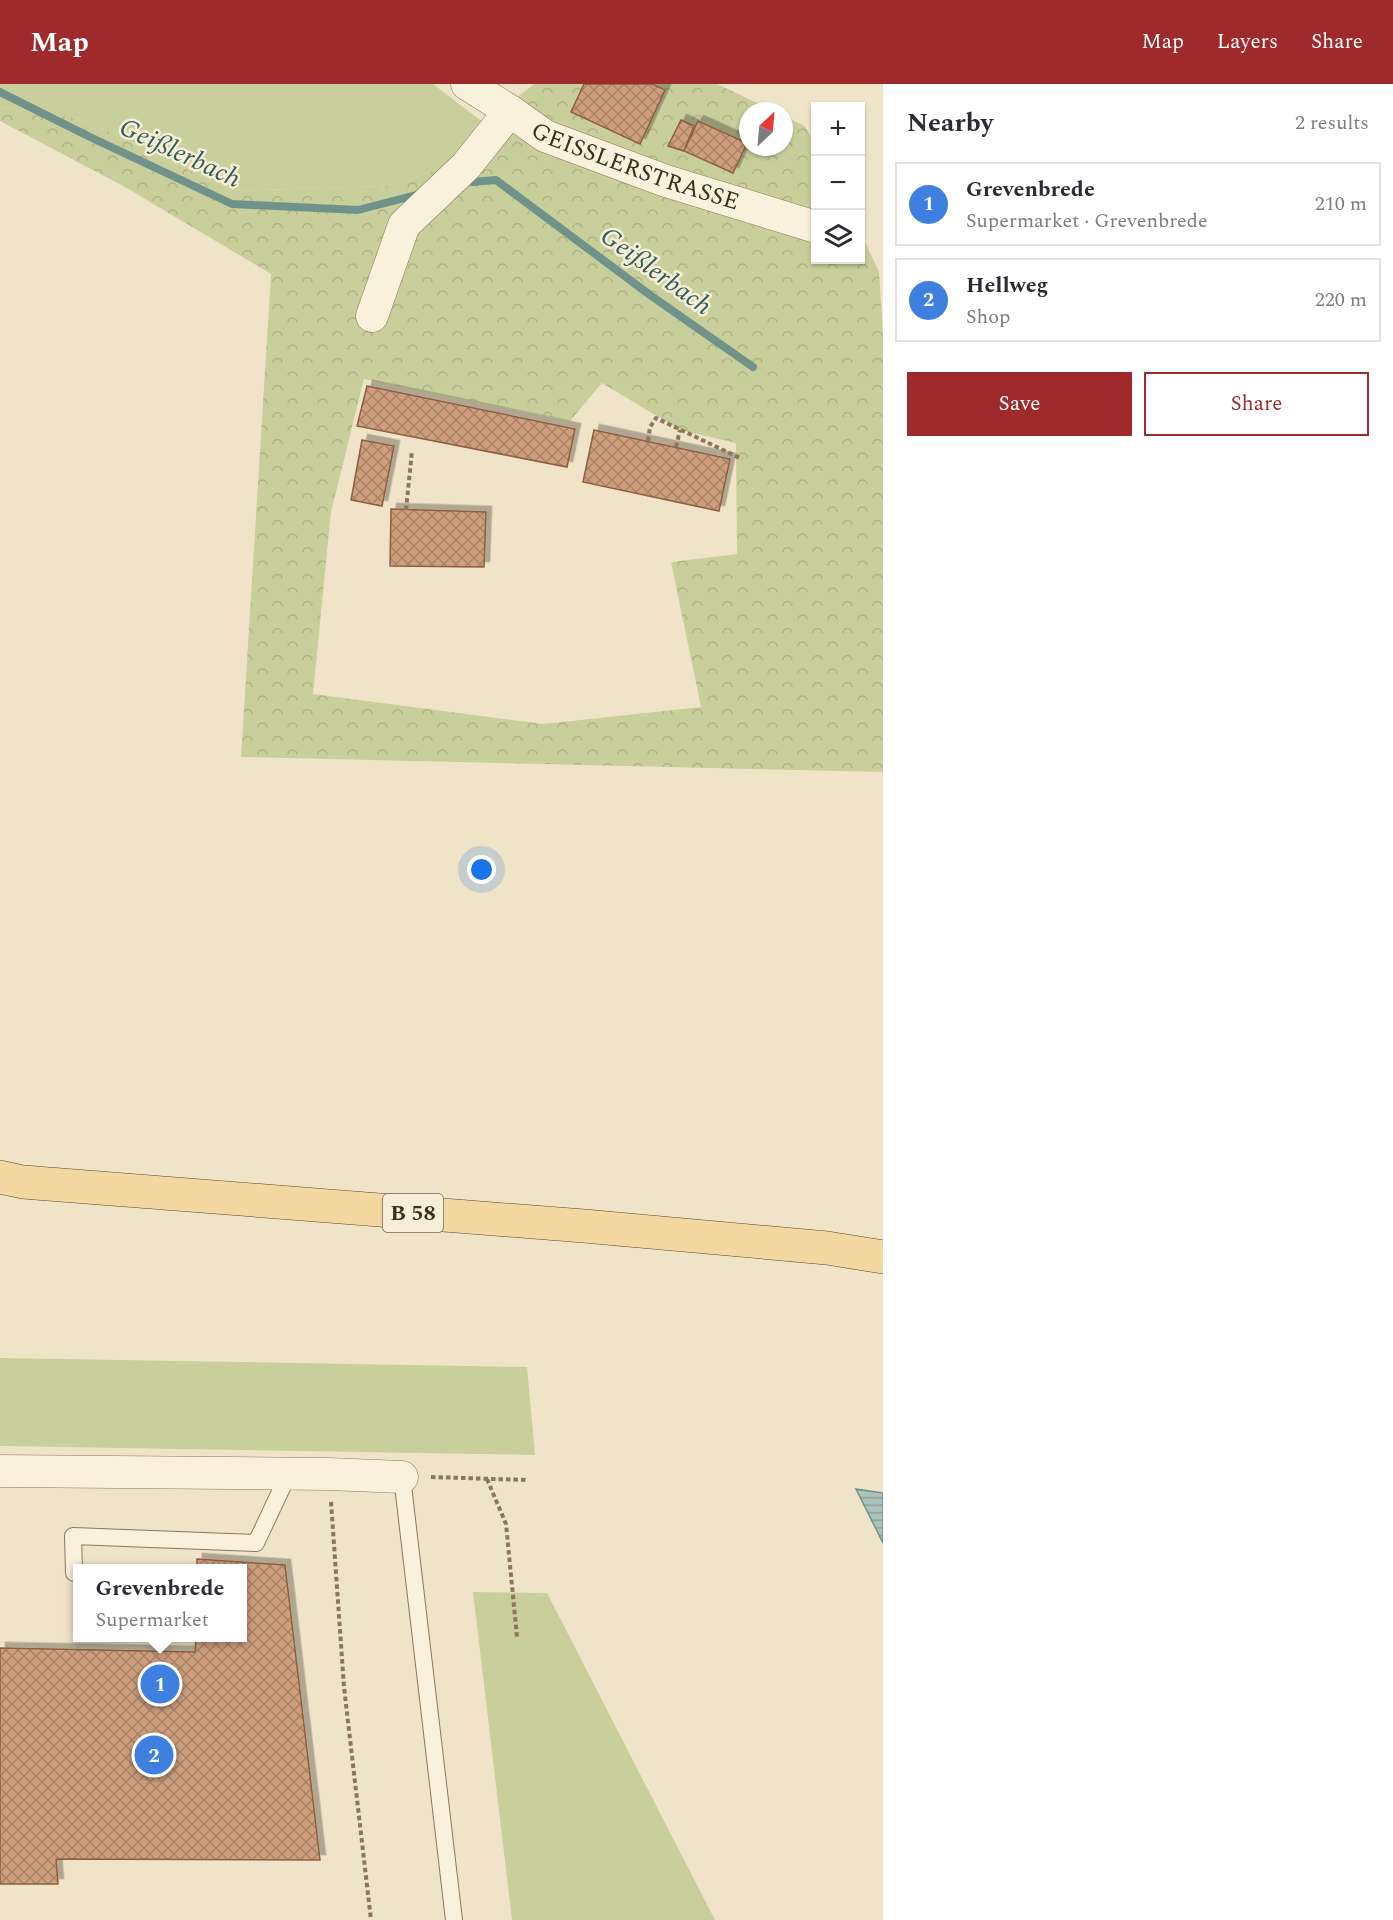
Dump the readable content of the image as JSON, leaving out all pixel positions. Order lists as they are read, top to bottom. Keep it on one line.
{"streets":{"main road":["B 58"],"street":["GEISSLERSTRASSE"]},"water":["Geißlerbach"],"north":"top right","page":{"header":"Map","nav":["Map","Layers","Share"],"heading":["Nearby","2 results"],"map_buttons":["+","−"],"list":[{"mark":"1","name":"Grevenbrede","note":"Supermarket · Grevenbrede","value":"210 m"},{"mark":"2","name":"Hellweg","note":"Shop","value":"220 m"}],"buttons":["Save","Share"],"popup":["Grevenbrede","Supermarket"],"pins":["1","2"]}}
